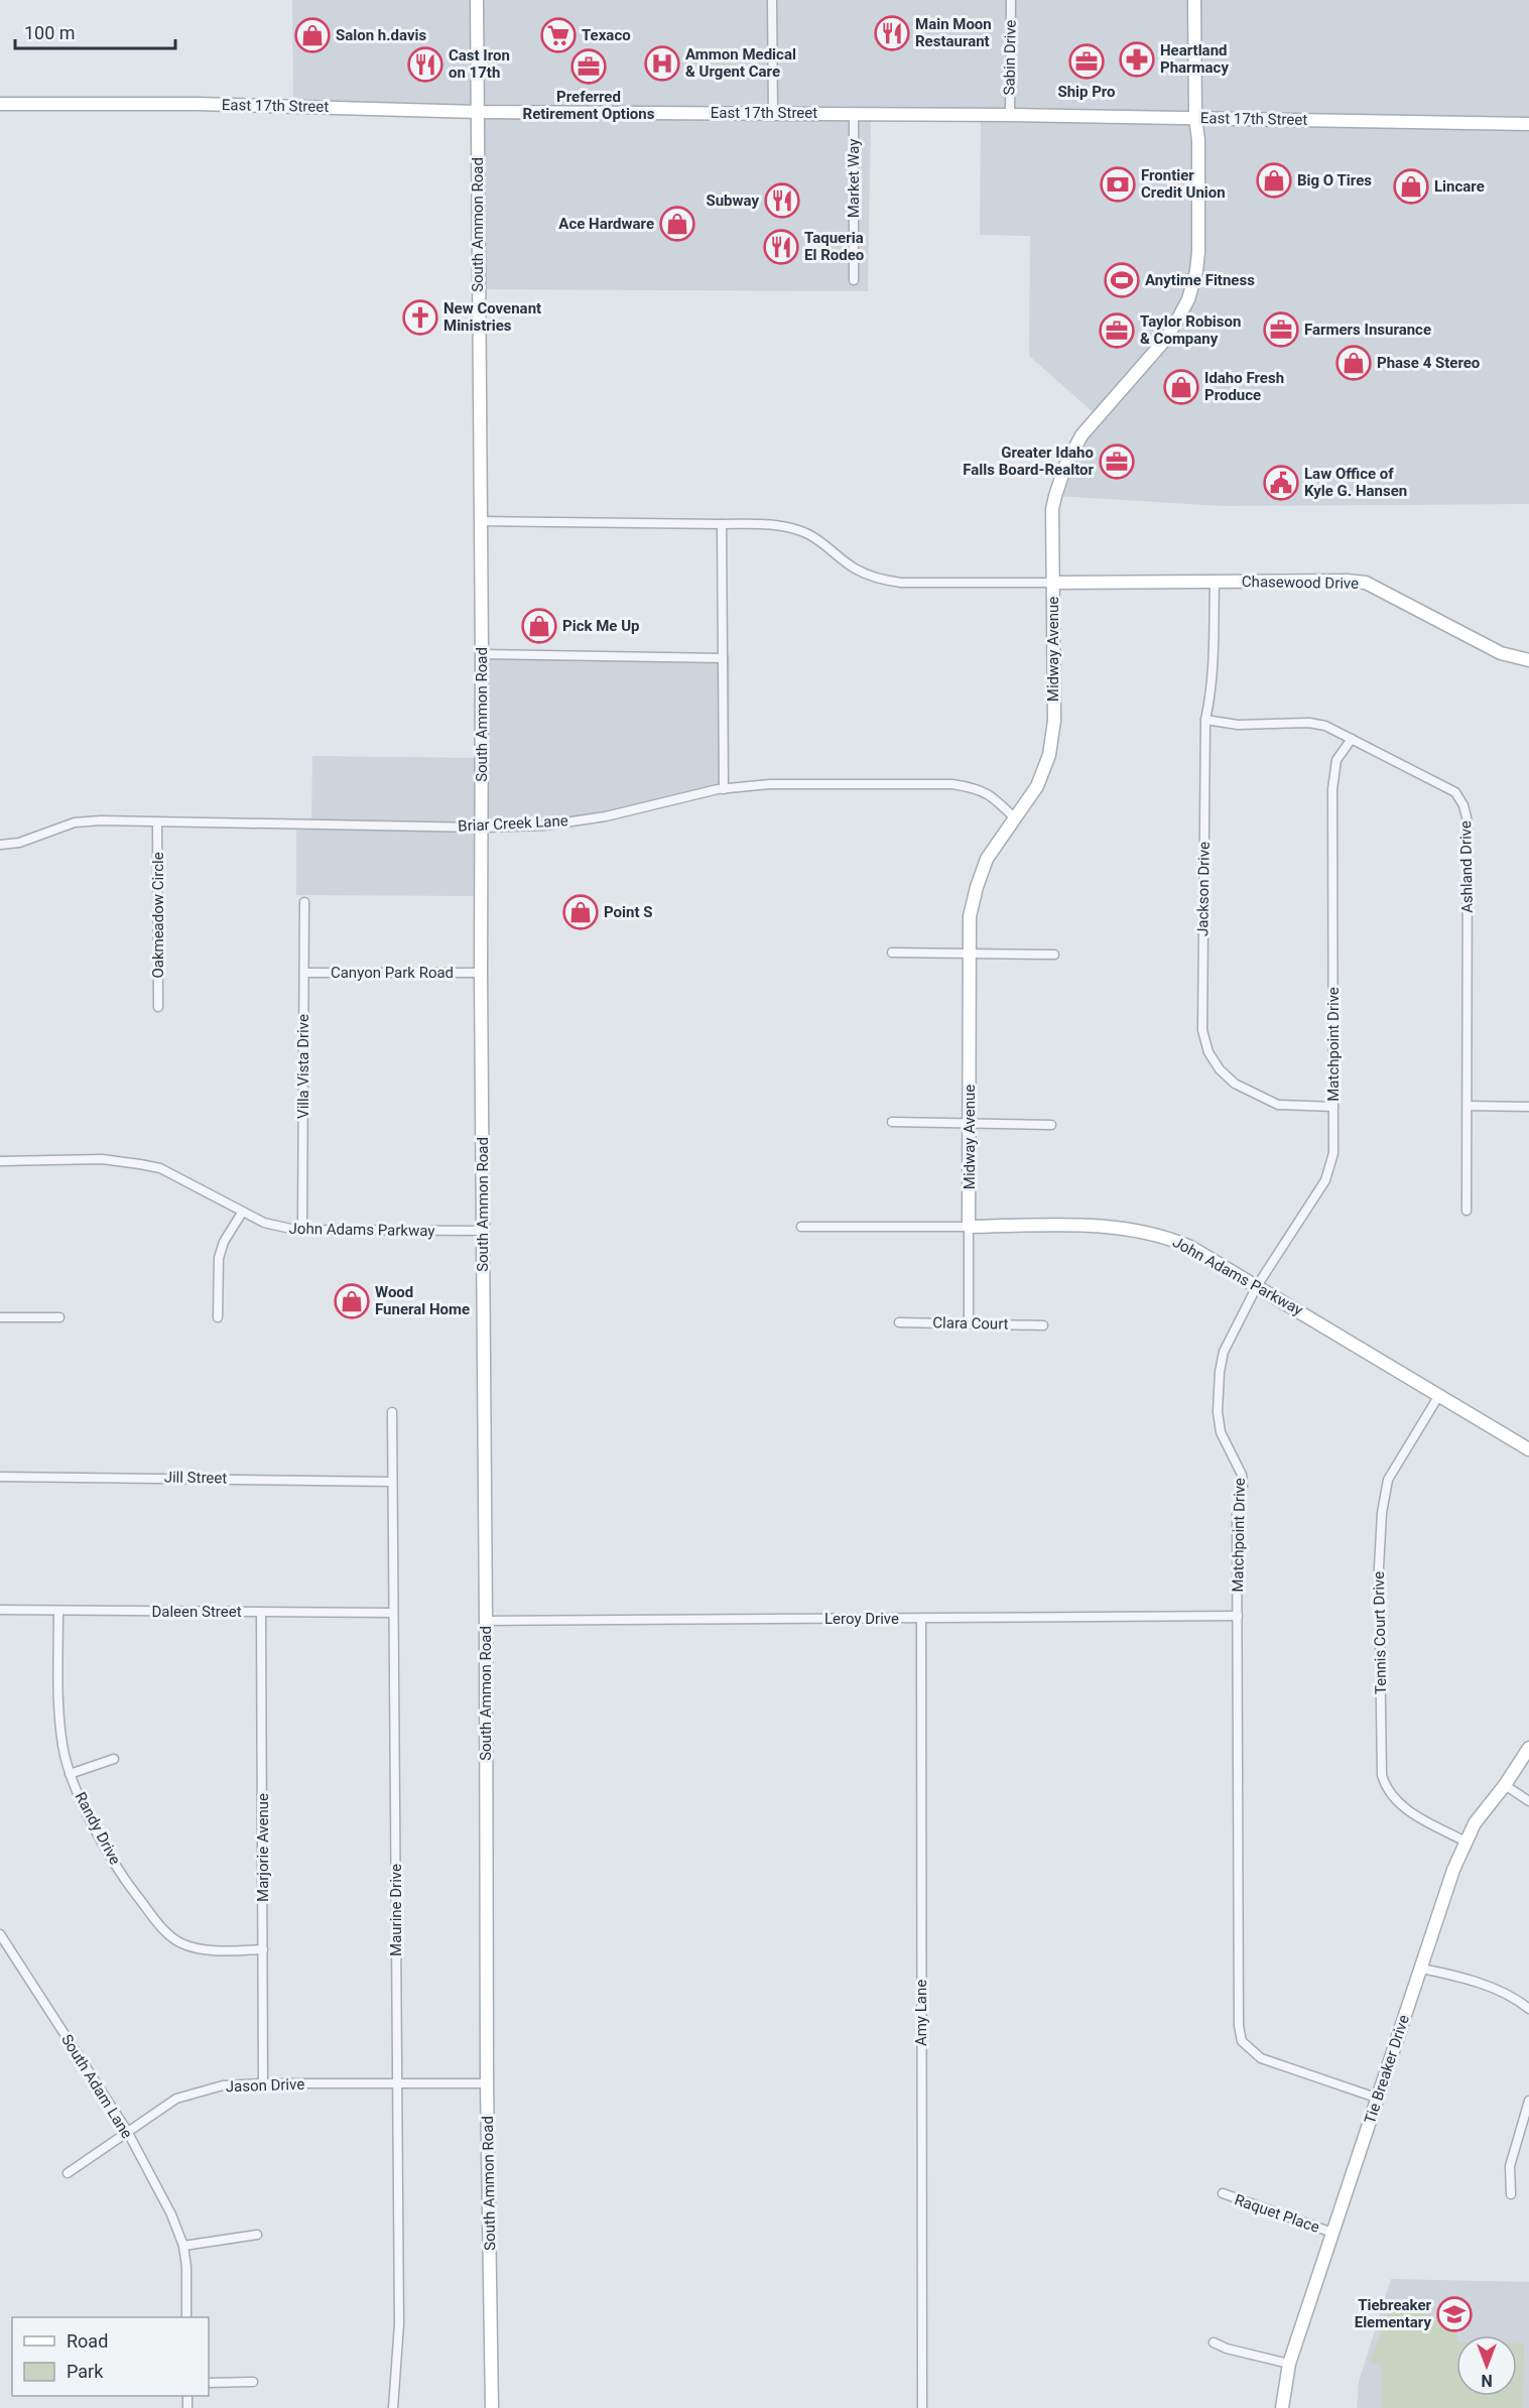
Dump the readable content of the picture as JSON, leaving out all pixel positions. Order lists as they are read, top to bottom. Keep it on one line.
{"streets":{"main road":["East 17th Street","South Ammon Road","Chasewood Drive","Midway Avenue","John Adams Parkway","Tie Breaker Drive"],"street":["Sabin Drive","Market Way","Briar Creek Lane","Ashland Drive","Jackson Drive","Oakmeadow Circle","Canyon Park Road","Matchpoint Drive","Villa Vista Drive","Clara Court","Jill Street","Daleen Street","Leroy Drive","Tennis Court Drive","Randy Drive","Marjorie Avenue","Maurine Drive","Amy Lane","Jason Drive","South Adam Lane","Raquet Place"]},"crossings":[["Sabin Drive","East 17th Street"],["East 17th Street","Market Way"],["East 17th Street","South Ammon Road"],["East 17th Street","Midway Avenue"],["South Ammon Road","Briar Creek Lane"],["South Ammon Road","Canyon Park Road"],["South Ammon Road","John Adams Parkway"],["South Ammon Road","Leroy Drive"],["South Ammon Road","Jason Drive"],["Chasewood Drive","Midway Avenue"],["Chasewood Drive","Jackson Drive"],["Midway Avenue","Briar Creek Lane"],["Midway Avenue","John Adams Parkway"],["Midway Avenue","Clara Court"],["Briar Creek Lane","Oakmeadow Circle"],["Ashland Drive","Jackson Drive"],["Ashland Drive","Matchpoint Drive"],["Jackson Drive","Matchpoint Drive"],["Canyon Park Road","Villa Vista Drive"],["Matchpoint Drive","John Adams Parkway"],["Matchpoint Drive","Leroy Drive"],["Matchpoint Drive","Tie Breaker Drive"],["Villa Vista Drive","John Adams Parkway"],["John Adams Parkway","Tennis Court Drive"],["Jill Street","Maurine Drive"],["Daleen Street","Randy Drive"],["Daleen Street","Marjorie Avenue"],["Daleen Street","Maurine Drive"],["Leroy Drive","Amy Lane"],["Tennis Court Drive","Tie Breaker Drive"],["Randy Drive","Marjorie Avenue"],["Marjorie Avenue","Jason Drive"],["Maurine Drive","Jason Drive"],["Tie Breaker Drive","Raquet Place"],["Jason Drive","South Adam Lane"]],"places":{"restaurant":["Main Moon Restaurant","Cast Iron on 17th","Subway","Taqueria El Rodeo"],"shop":["Salon h.davis","Big O Tires","Lincare","Ace Hardware","Phase 4 Stereo","Idaho Fresh Produce","Pick Me Up","Point S","Wood Funeral Home"],"supermarket":["Texaco"],"pharmacy":["Heartland Pharmacy"],"office":["Ship Pro","Preferred Retirement Options","Farmers Insurance","Taylor Robison & Company","Greater Idaho Falls Board-Realtor"],"hospital":["Ammon Medical & Urgent Care"],"bank":["Frontier Credit Union"],"sports":["Anytime Fitness"],"church":["New Covenant Ministries"],"public building":["Law Office of Kyle G. Hansen"],"school or university":["Tiebreaker Elementary"]},"legend":["Road","Park"],"scale_bar":"100 m","north":"bottom"}
